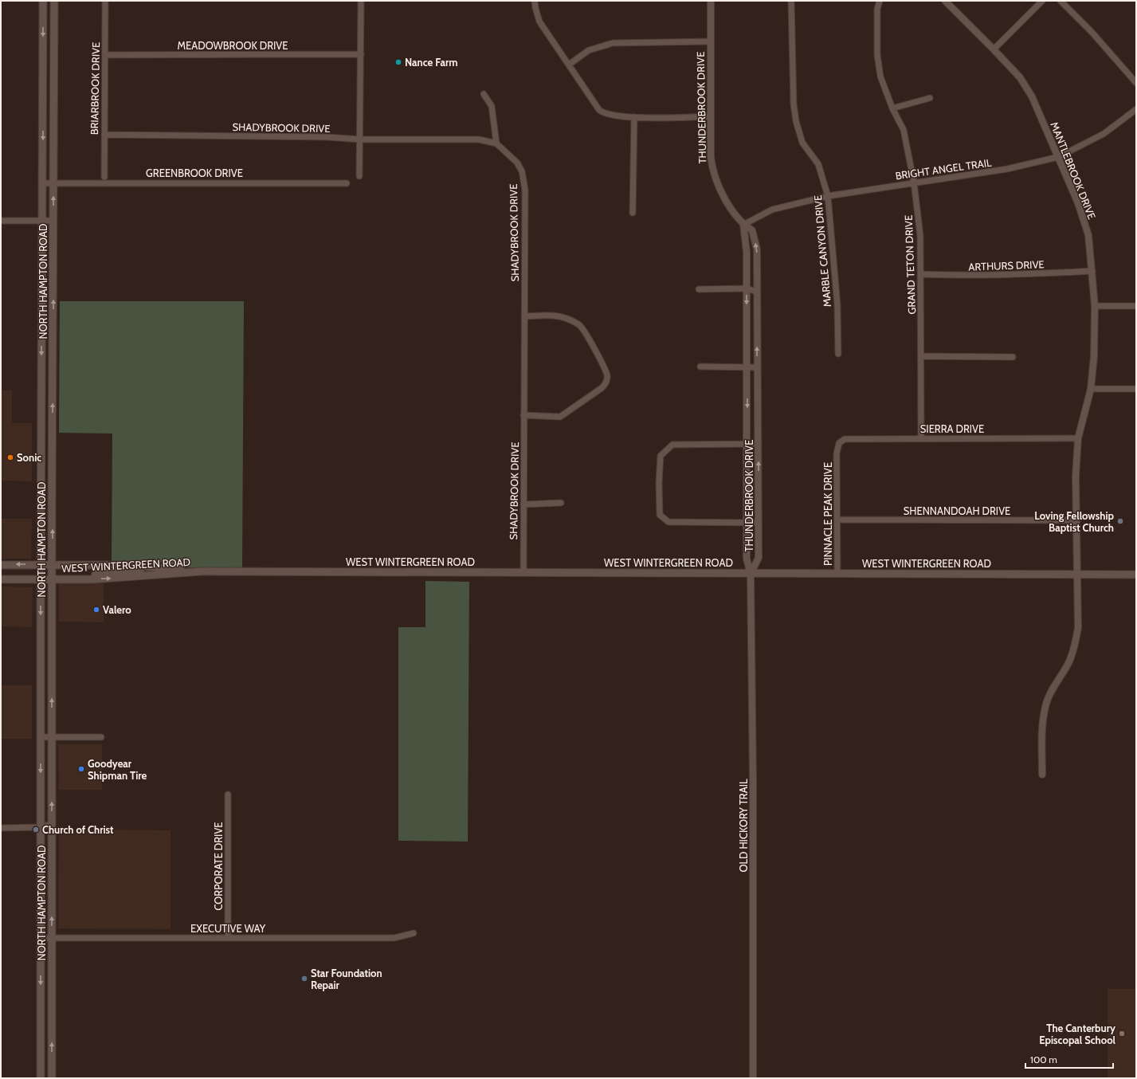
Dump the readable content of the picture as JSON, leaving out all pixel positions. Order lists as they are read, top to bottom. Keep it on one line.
{"streets":{"main road":["NORTH HAMPTON ROAD","WEST WINTERGREEN ROAD"],"street":["MEADOWBROOK DRIVE","BRIARBROOK DRIVE","THUNDERBROOK DRIVE","SHADYBROOK DRIVE","BRIGHT ANGEL TRAIL","MANTLEBROOK DRIVE","GREENBROOK DRIVE","MARBLE CANYON DRIVE","GRAND TETON DRIVE","ARTHURS DRIVE","SIERRA DRIVE","SHENNANDOAH DRIVE","PINNACLE PEAK DRIVE","OLD HICKORY TRAIL","CORPORATE DRIVE","EXECUTIVE WAY"]},"crossings":[["MEADOWBROOK DRIVE","BRIARBROOK DRIVE"],["BRIARBROOK DRIVE","SHADYBROOK DRIVE"],["THUNDERBROOK DRIVE","BRIGHT ANGEL TRAIL"],["THUNDERBROOK DRIVE","WEST WINTERGREEN ROAD"],["THUNDERBROOK DRIVE","OLD HICKORY TRAIL"],["SHADYBROOK DRIVE","WEST WINTERGREEN ROAD"],["BRIGHT ANGEL TRAIL","MANTLEBROOK DRIVE"],["BRIGHT ANGEL TRAIL","MARBLE CANYON DRIVE"],["BRIGHT ANGEL TRAIL","GRAND TETON DRIVE"],["MANTLEBROOK DRIVE","ARTHURS DRIVE"],["MANTLEBROOK DRIVE","SIERRA DRIVE"],["MANTLEBROOK DRIVE","SHENNANDOAH DRIVE"],["MANTLEBROOK DRIVE","WEST WINTERGREEN ROAD"],["GREENBROOK DRIVE","NORTH HAMPTON ROAD"],["GRAND TETON DRIVE","ARTHURS DRIVE"],["GRAND TETON DRIVE","SIERRA DRIVE"],["NORTH HAMPTON ROAD","WEST WINTERGREEN ROAD"],["NORTH HAMPTON ROAD","EXECUTIVE WAY"],["SIERRA DRIVE","PINNACLE PEAK DRIVE"],["SHENNANDOAH DRIVE","PINNACLE PEAK DRIVE"],["PINNACLE PEAK DRIVE","WEST WINTERGREEN ROAD"],["WEST WINTERGREEN ROAD","OLD HICKORY TRAIL"],["CORPORATE DRIVE","EXECUTIVE WAY"]],"places":["Nance Farm","Sonic","Loving Fellowship Baptist Church","Valero","Goodyear Shipman Tire","Church of Christ","Star Foundation Repair","The Canterbury Episcopal School"],"scale_bar":"100 m"}
